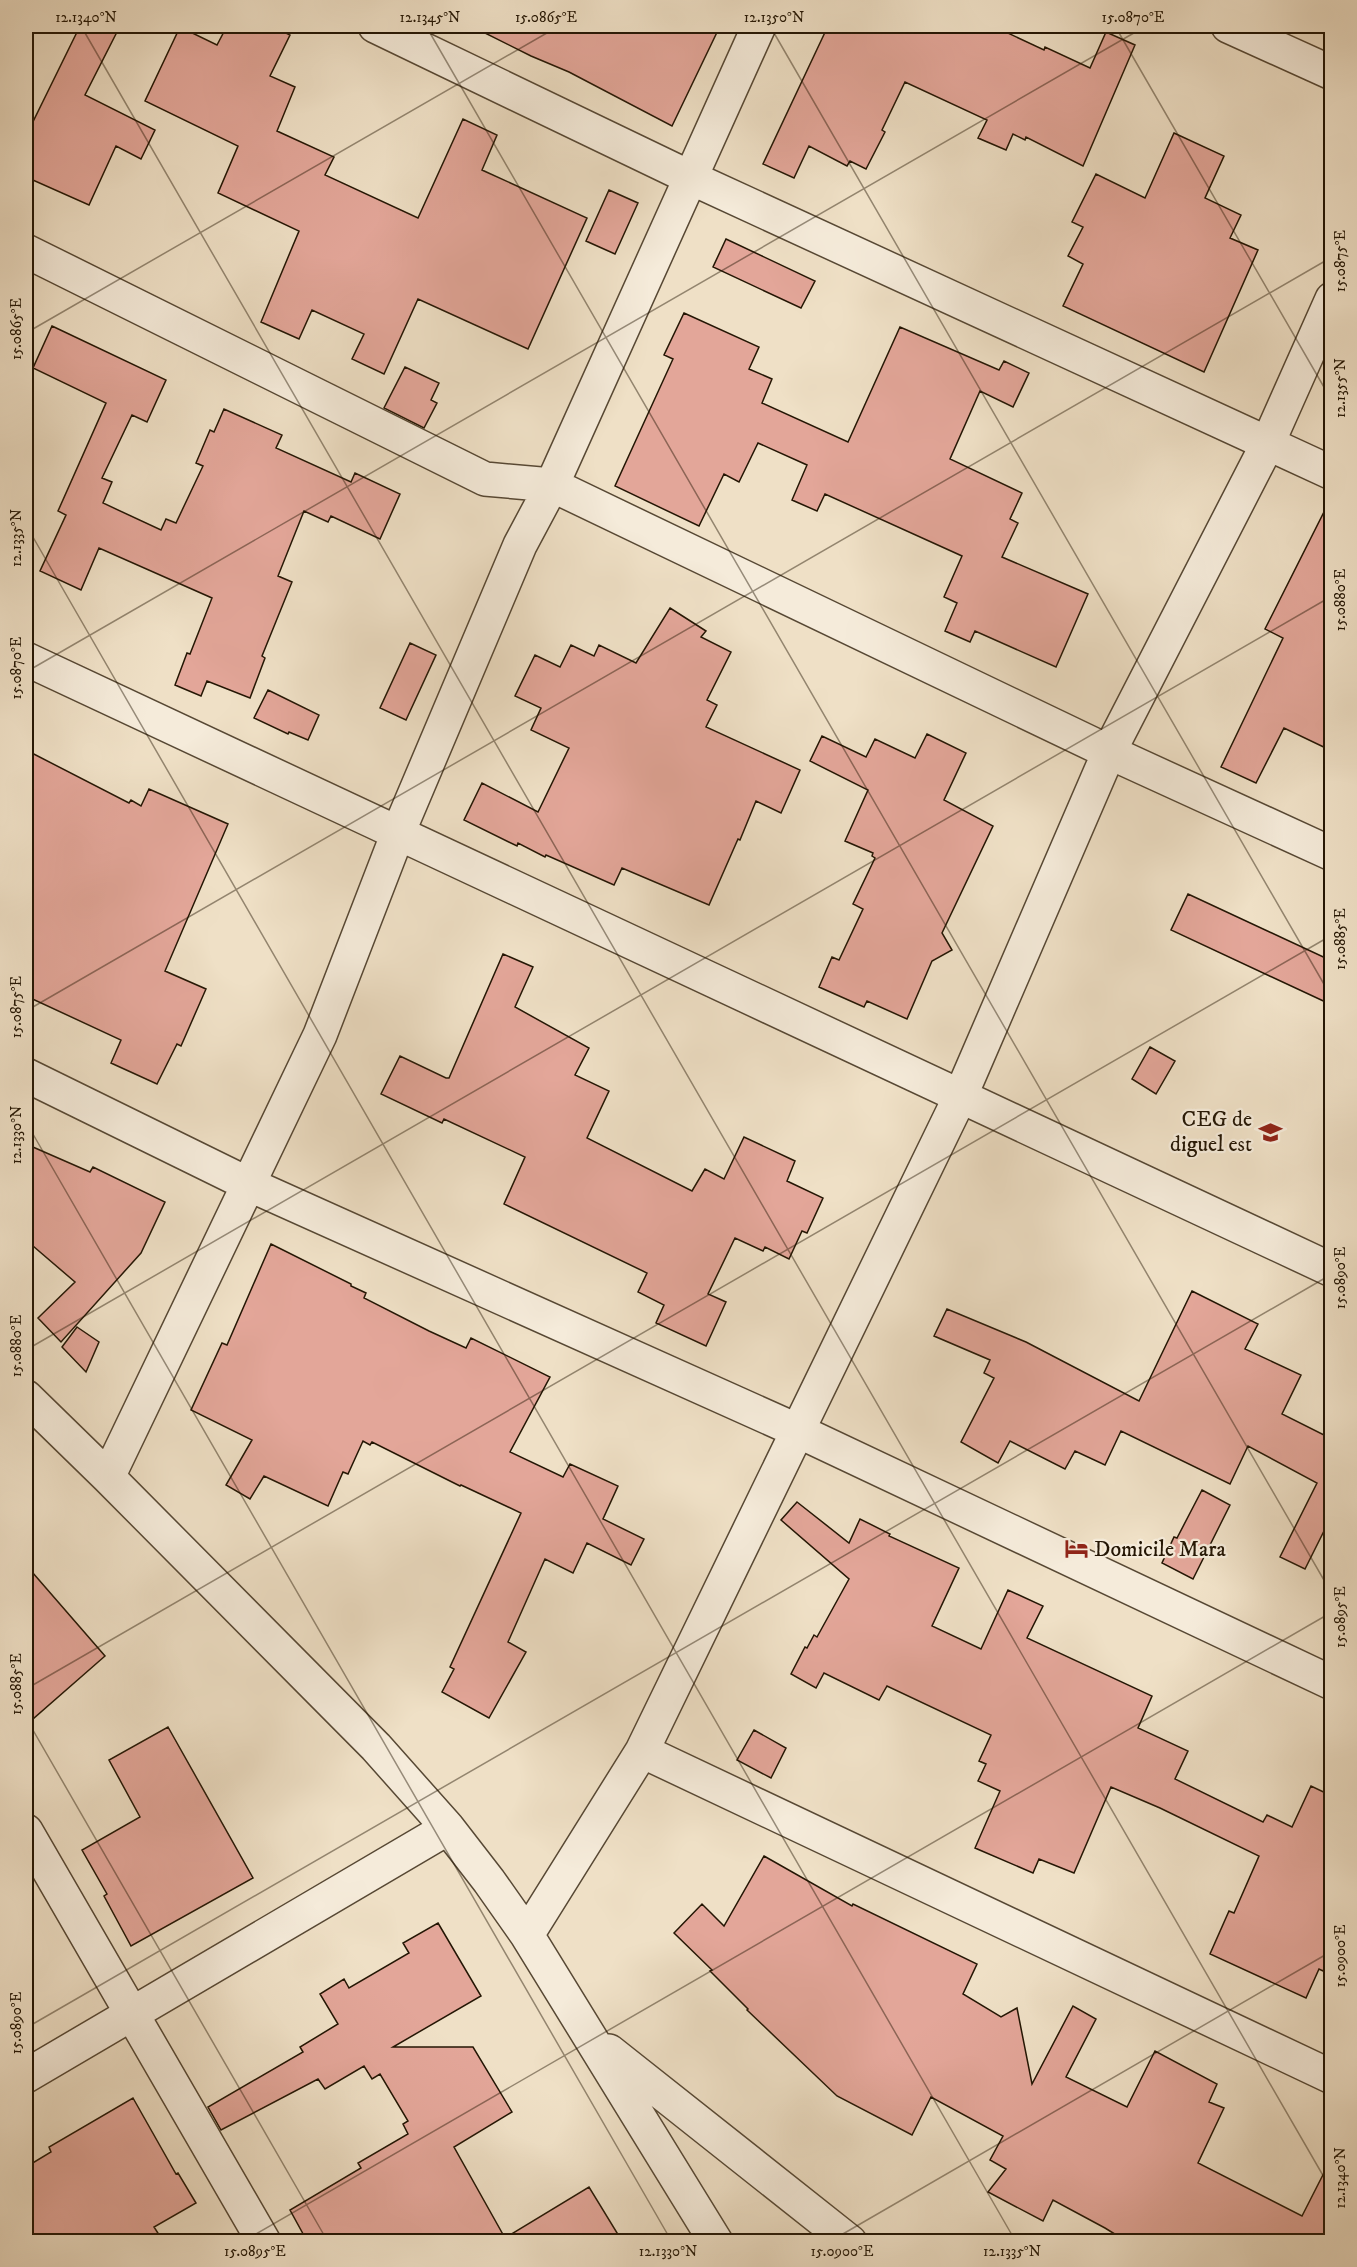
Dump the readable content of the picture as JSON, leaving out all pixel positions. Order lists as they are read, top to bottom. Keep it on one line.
{"places":{"school or university":["CEG de diguel est"],"hotel":["Domicile Mara"]},"coordinates":["12.1340°N","12.1345°N","15.0865°E","12.1350°N","15.0870°E","15.0875°E","12.1355°N","12.1335°N","15.0880°E","15.0885°E","12.1330°N","15.0890°E","15.0895°E","15.0900°E"]}
